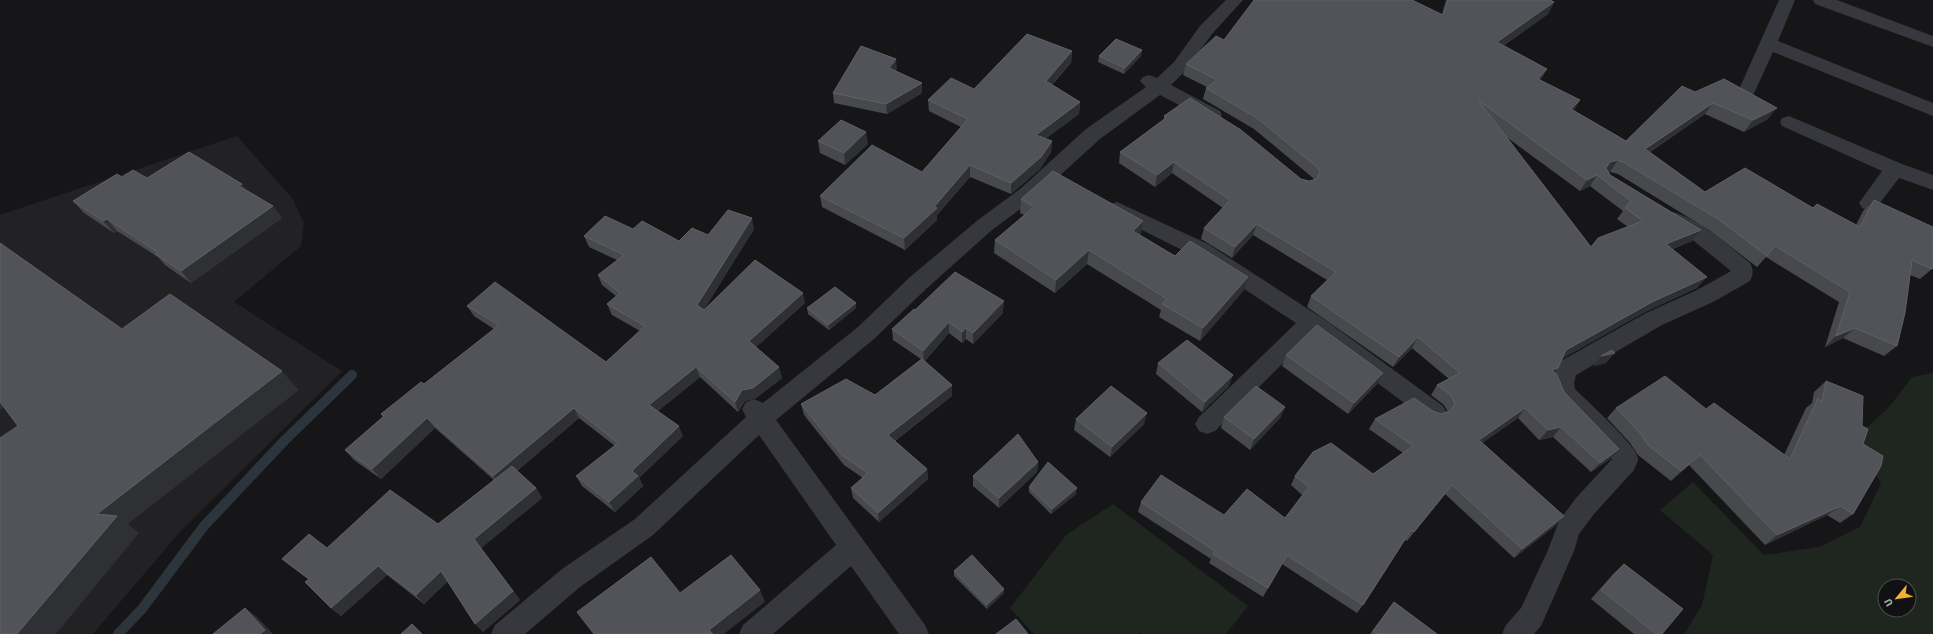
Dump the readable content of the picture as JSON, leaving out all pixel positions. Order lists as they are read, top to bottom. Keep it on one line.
{"north":"bottom left"}
